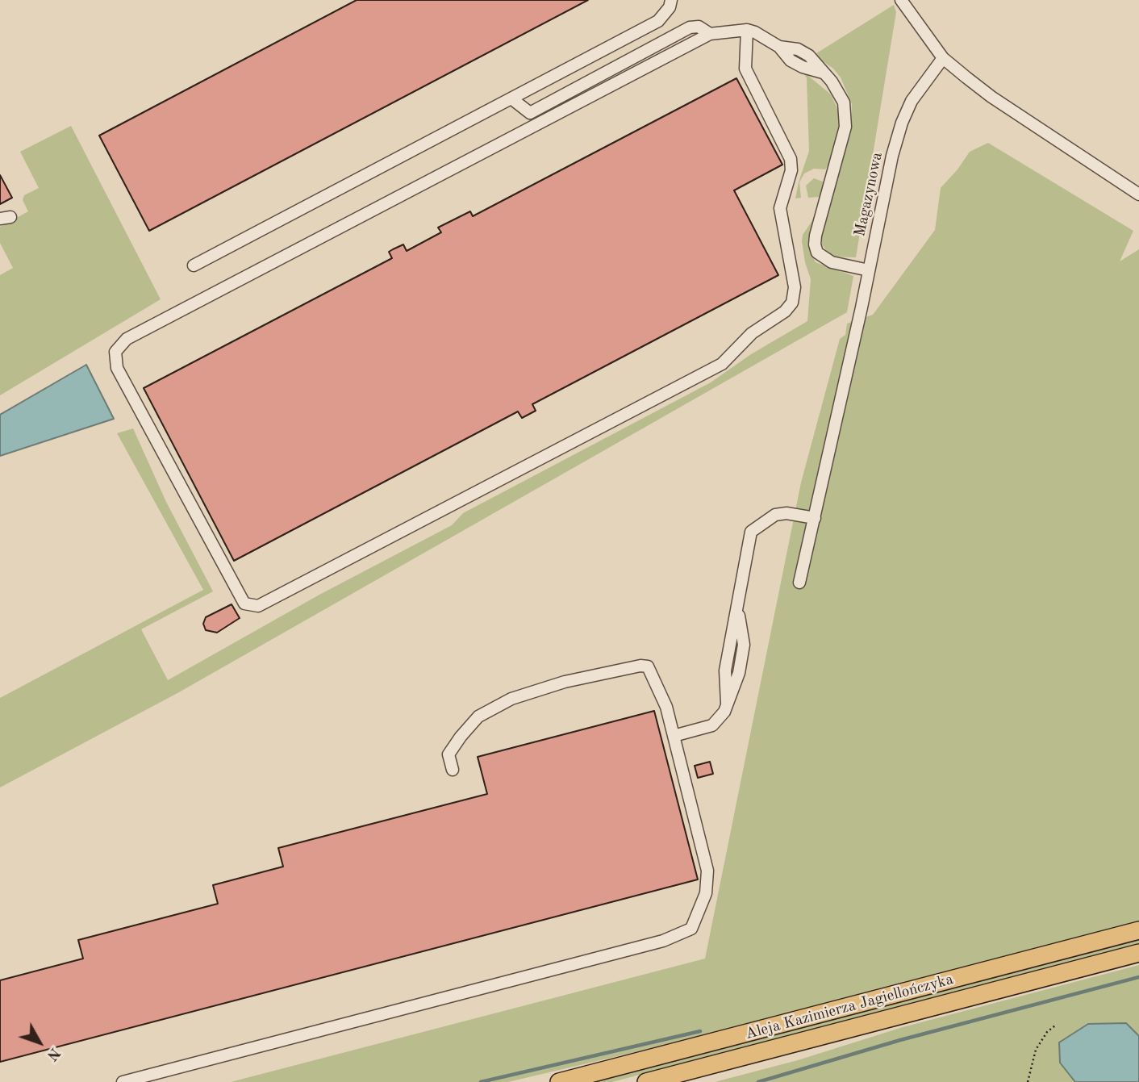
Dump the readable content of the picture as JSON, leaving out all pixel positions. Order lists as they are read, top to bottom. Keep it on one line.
{"streets":{"highway":["Aleja Kazimierza Jagiellończyka"],"street":["Magazynowa"]},"north":"bottom right"}
